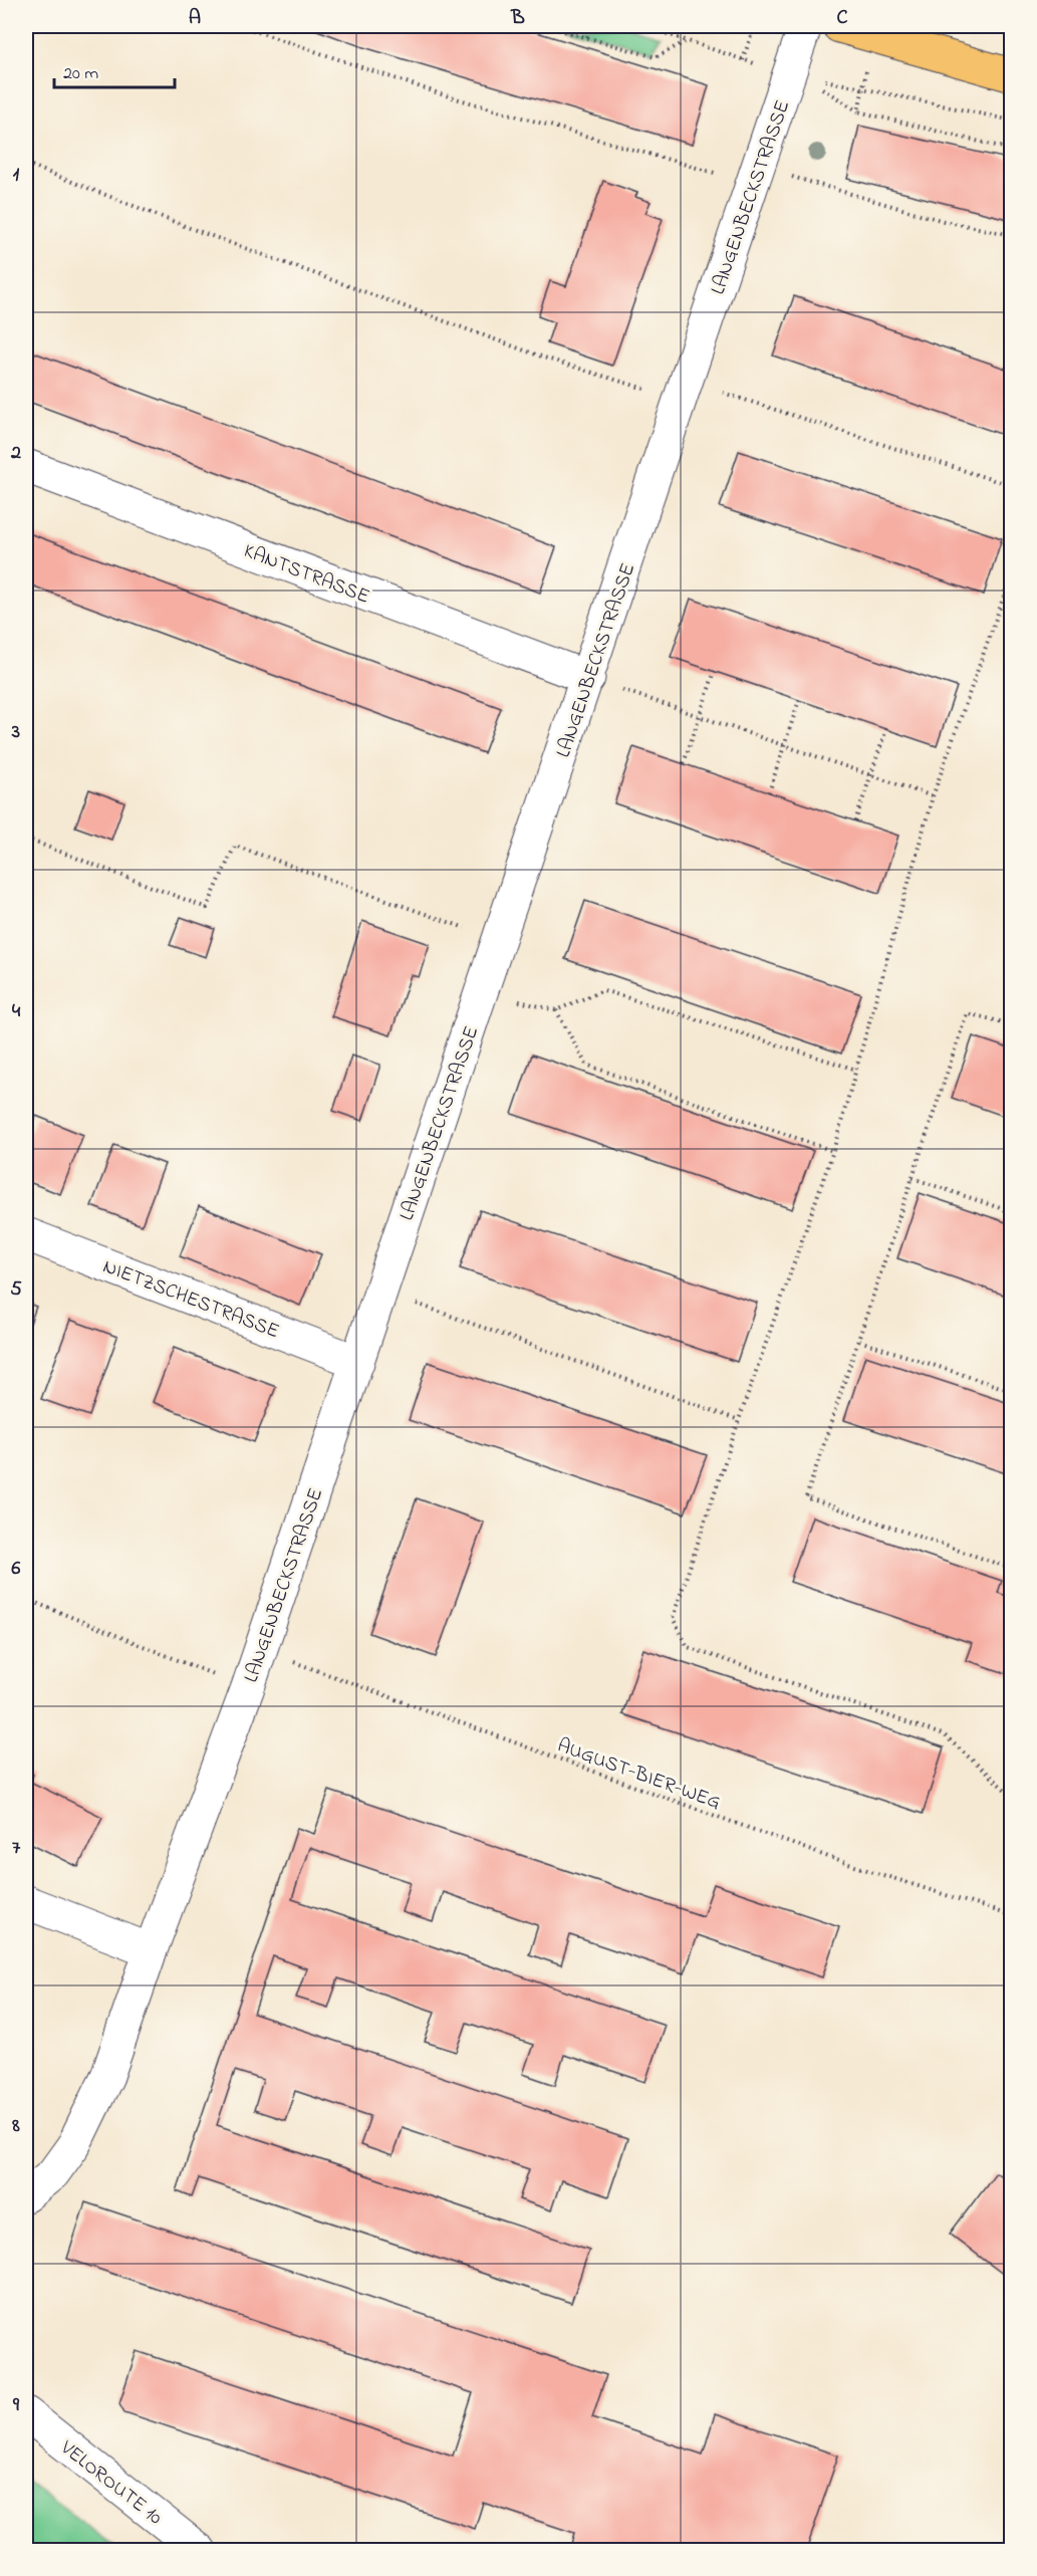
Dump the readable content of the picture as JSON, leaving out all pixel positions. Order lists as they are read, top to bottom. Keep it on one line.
{"streets":{"street":["LANGENBECKSTRASSE","KANTSTRASSE","NIETZSCHESTRASSE","VELOROUTE 10"],"path":["AUGUST-BIER-WEG"]},"crossings":[["LANGENBECKSTRASSE","KANTSTRASSE"],["LANGENBECKSTRASSE","NIETZSCHESTRASSE"],["LANGENBECKSTRASSE","AUGUST-BIER-WEG"]],"scale_bar":"20 m","grid":{"columns":["A","B","C"],"rows":["1","2","3","4","5","6","7","8","9"]}}
